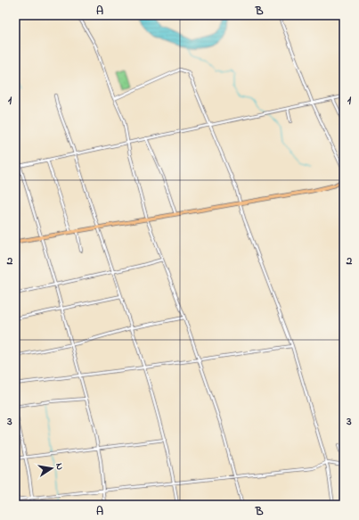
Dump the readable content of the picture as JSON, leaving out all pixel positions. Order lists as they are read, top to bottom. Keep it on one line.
{"north":"right","grid":{"columns":["A","B"],"rows":["1","2","3"]}}
